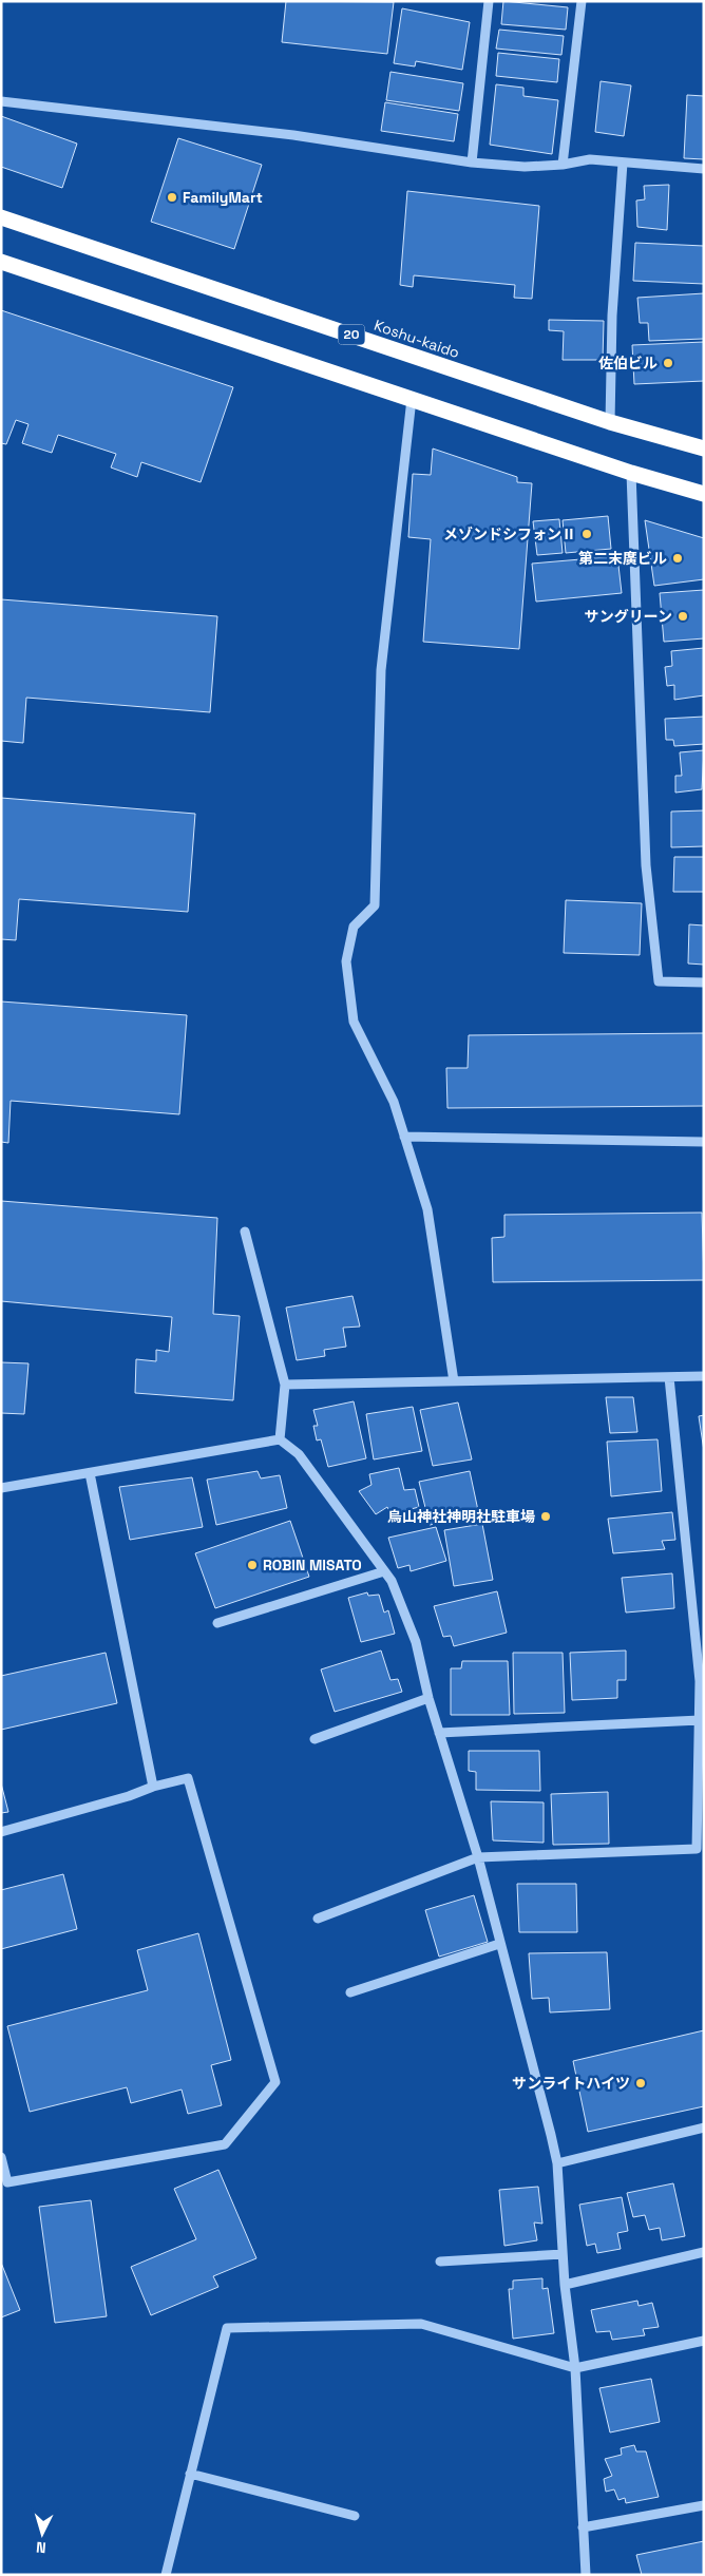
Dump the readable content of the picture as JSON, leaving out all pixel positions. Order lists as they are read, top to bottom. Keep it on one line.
{"streets":{"highway":["20","Koshu-kaido"]},"places":["FamilyMart","佐伯ビル","メゾンドシフォンⅡ","第二末廣ビル","サングリーン","烏山神社神明社駐車場","ROBIN MISATO","サンライトハイツ"],"north":"bottom"}
